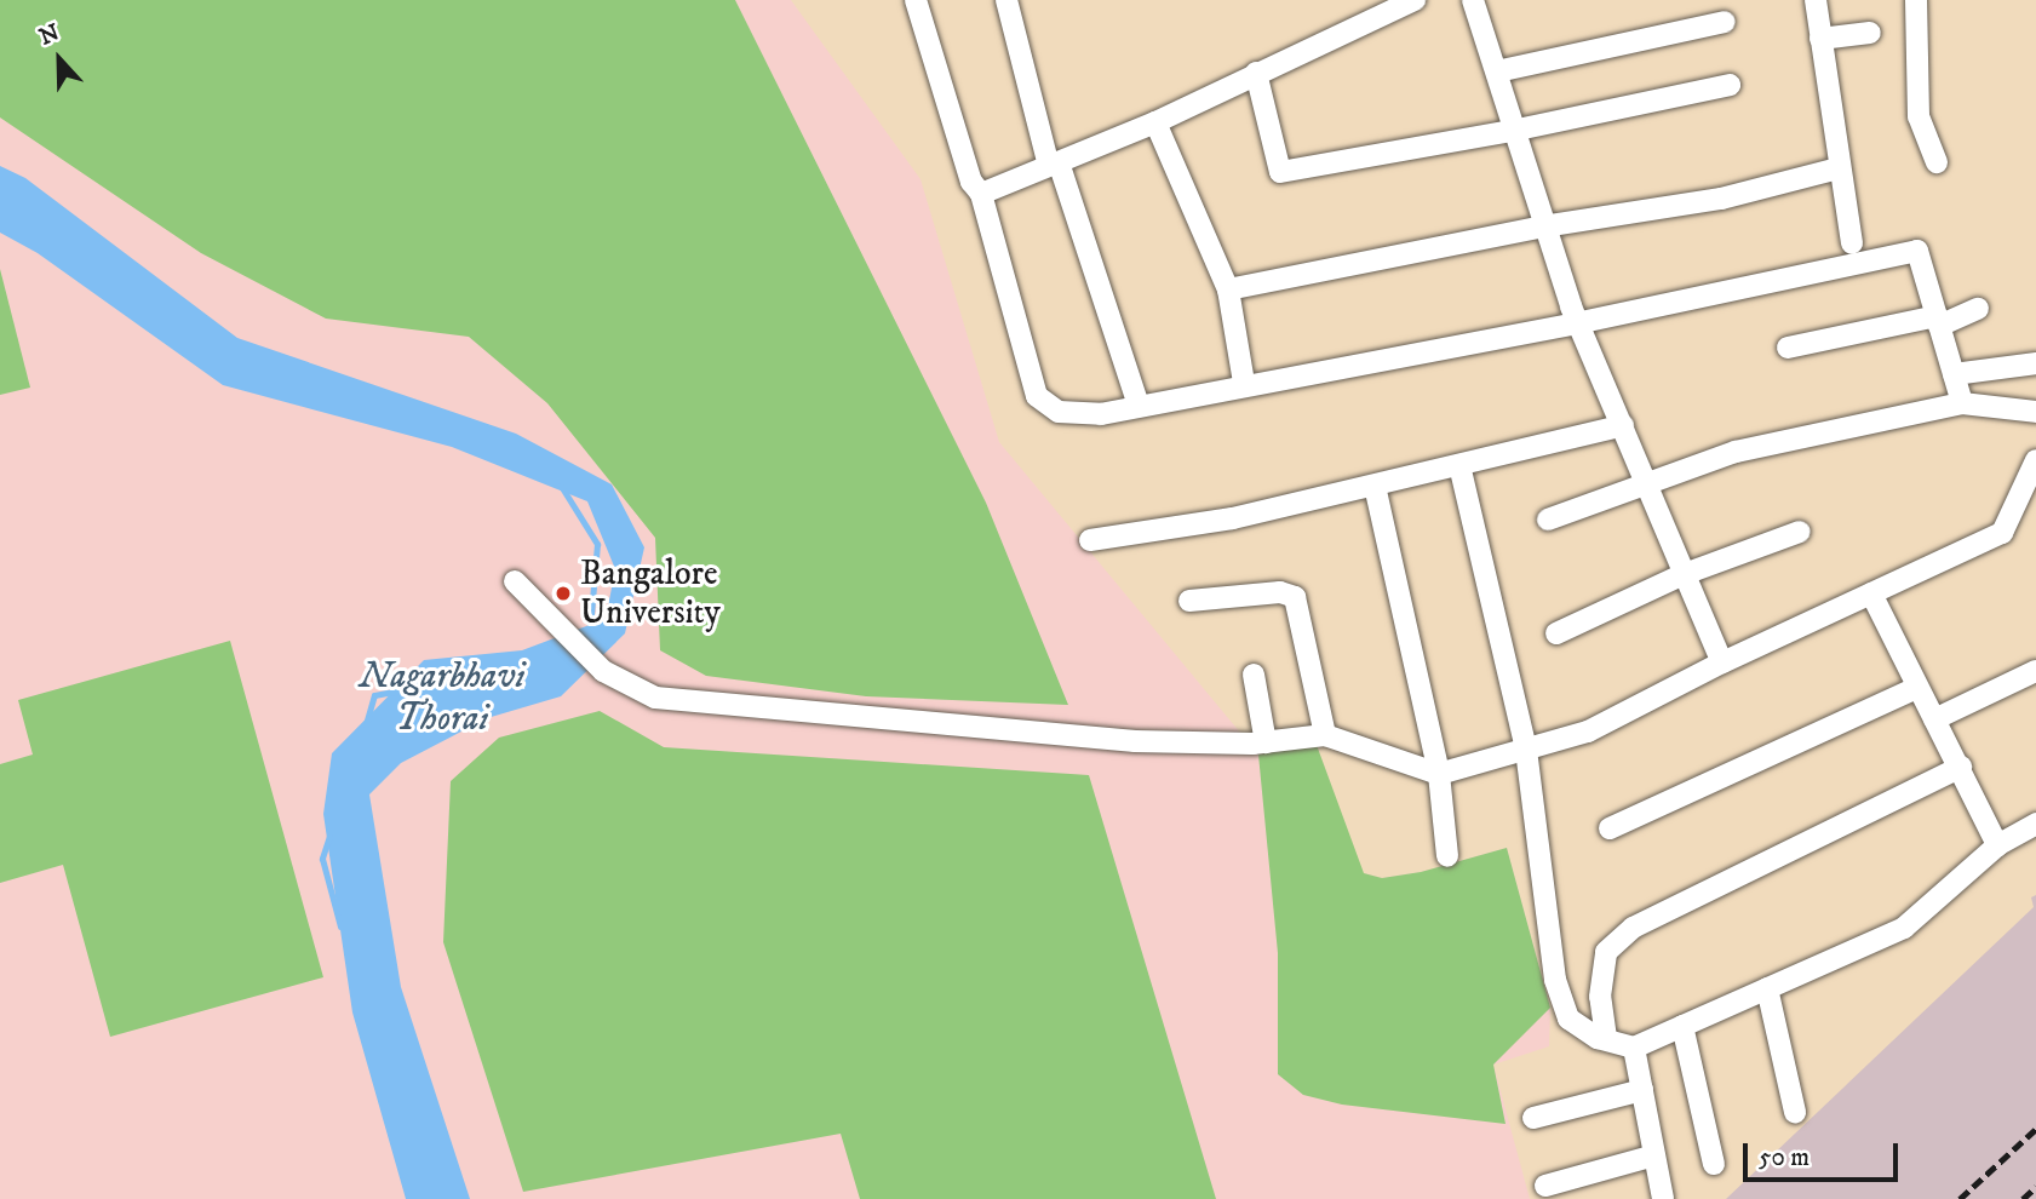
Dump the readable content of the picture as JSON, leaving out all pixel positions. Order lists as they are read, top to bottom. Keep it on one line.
{"water":["Nagarbhavi Thorai"],"places":["Bangalore University"],"scale_bar":"50 m","north":"top"}
